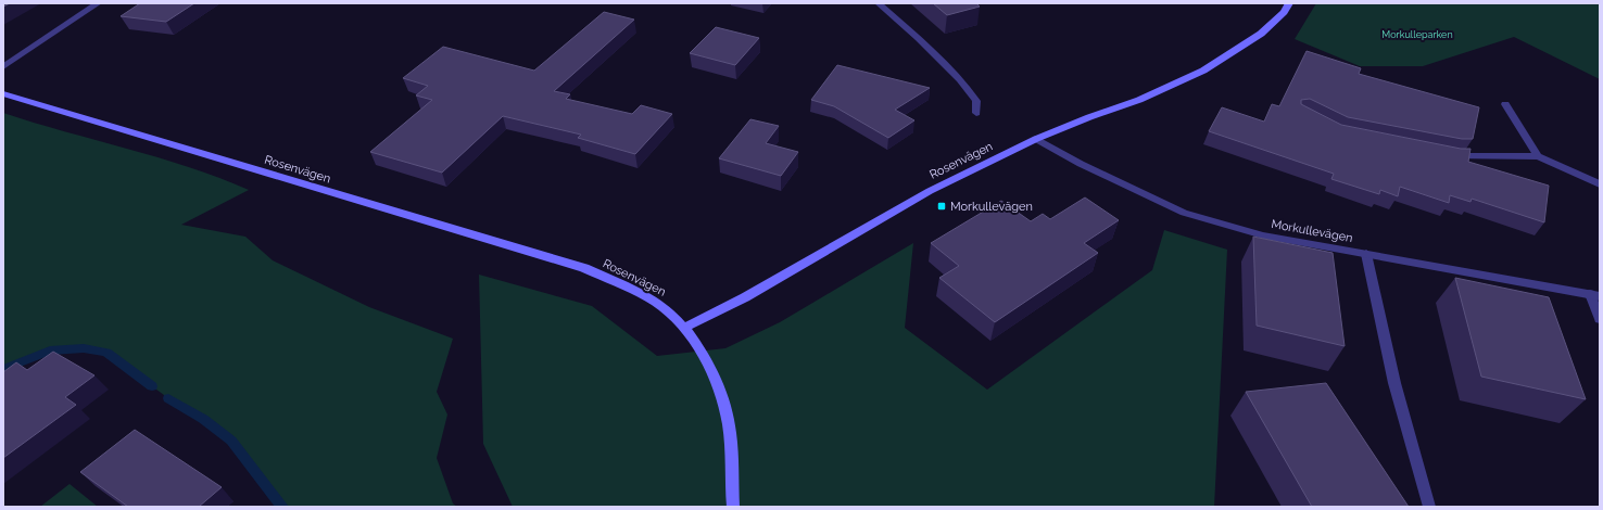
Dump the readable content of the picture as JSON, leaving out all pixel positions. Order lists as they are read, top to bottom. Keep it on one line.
{"streets":{"street":["Rosenvägen","Morkullevägen"]},"crossings":[["Rosenvägen","Morkullevägen"]],"parks":["Morkulleparken"],"places":{"transit":["Morkullevägen"]}}
